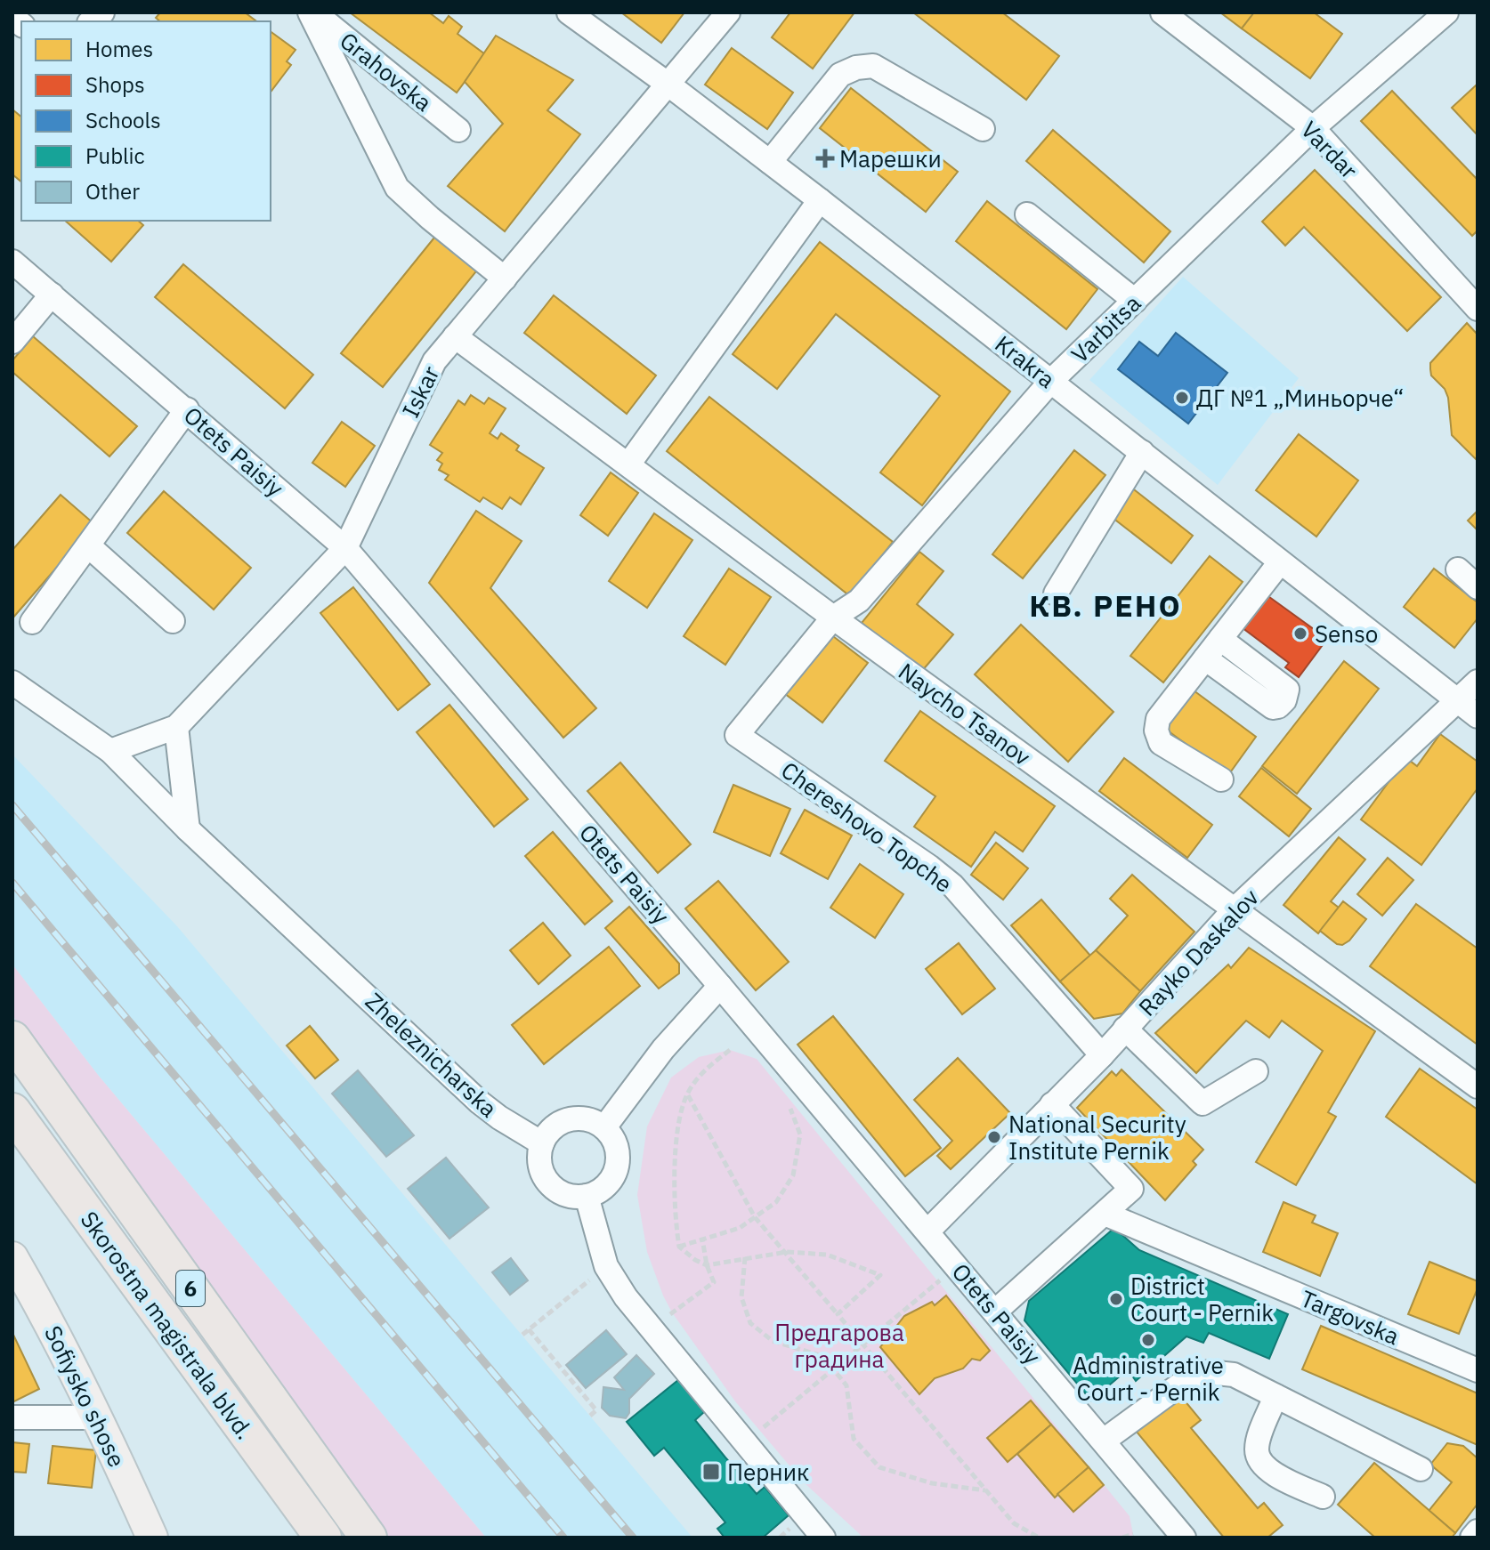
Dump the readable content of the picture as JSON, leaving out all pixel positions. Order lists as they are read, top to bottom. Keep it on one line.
{"streets":{"highway":["6","Skorostna magistrala blvd."],"main road":["Sofiysko shose"],"street":["Grahovska","Vardar","Varbitsa","Krakra","Iskar","Otets Paisiy","Naycho Tsanov","Chereshovo Topche","Rayko Daskalov","Zheleznicharska","Targovska"]},"crossings":[["Vardar","Varbitsa"],["Varbitsa","Krakra"],["Varbitsa","Naycho Tsanov"],["Varbitsa","Chereshovo Topche"],["Krakra","Iskar"],["Krakra","Rayko Daskalov"],["Iskar","Otets Paisiy"],["Iskar","Naycho Tsanov"],["Iskar","Zheleznicharska"],["Otets Paisiy","Rayko Daskalov"],["Naycho Tsanov","Rayko Daskalov"],["Chereshovo Topche","Rayko Daskalov"]],"districts":["КВ. РЕНО"],"parks":["Предгарова градина"],"places":{"health":["Марешки"],"other":["ДГ №1 „Миньорче“","Senso","National Security Institute Pernik","District Court - Pernik","Administrative Court - Pernik"],"transit":["Перник"]},"legend":["Homes","Shops","Schools","Public","Other"]}
